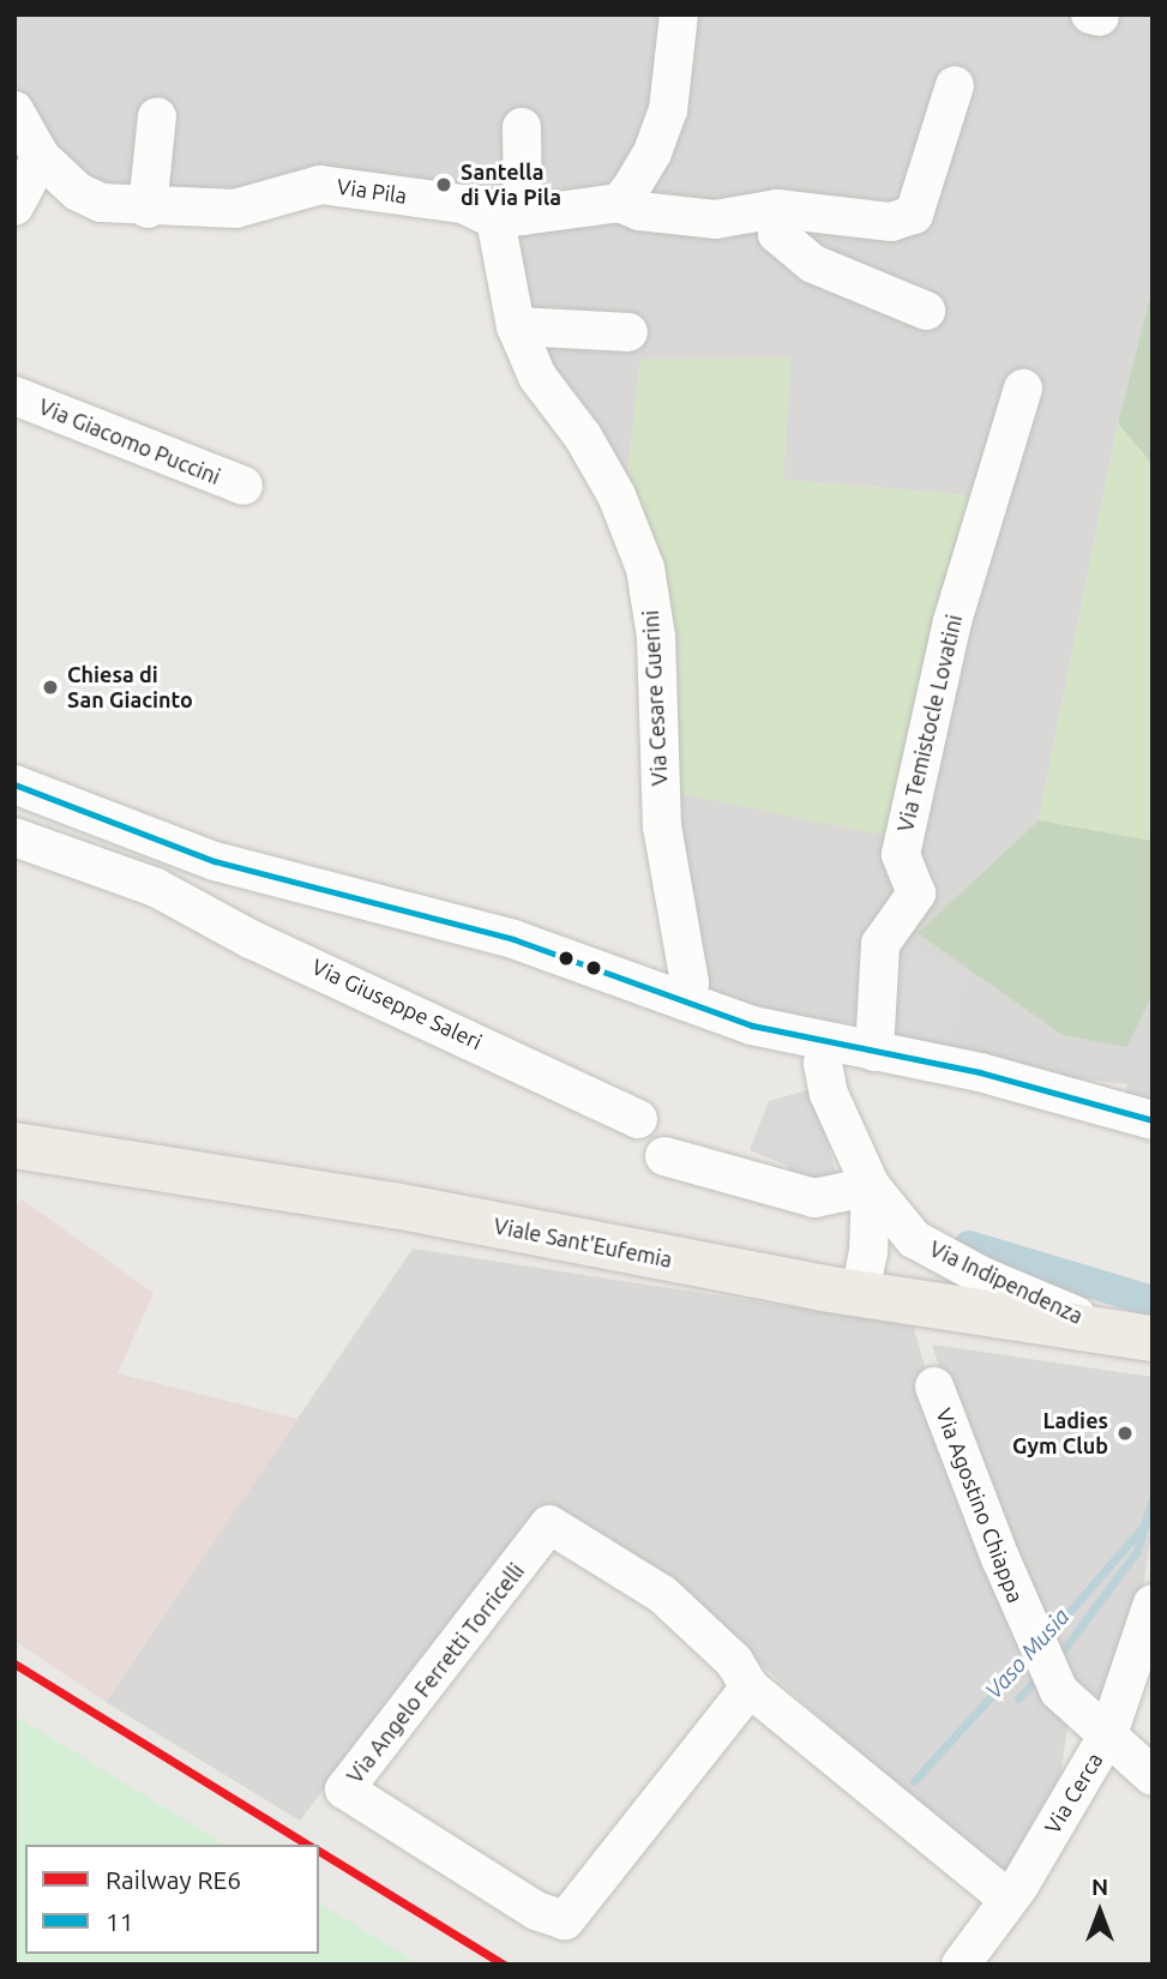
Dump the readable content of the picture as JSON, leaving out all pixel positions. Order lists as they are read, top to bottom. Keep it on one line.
{"streets":{"main road":["Viale Sant'Eufemia"],"street":["Via Pila","Via Giacomo Puccini","Via Cesare Guerini","Via Temistocle Lovatini","Via Giuseppe Saleri","Via Indipendenza","Via Agostino Chiappa","Via Angelo Ferretti Torricelli","Via Cerca"]},"crossings":[["Via Pila","Via Cesare Guerini"],["Viale Sant'Eufemia","Via Indipendenza"],["Via Agostino Chiappa","Via Cerca"],["Via Angelo Ferretti Torricelli","Via Cerca"]],"water":["Vaso Musia"],"places":["Santella di Via Pila","Chiesa di San Giacinto","Ladies Gym Club"],"lines":["transit line 11","rail line RE6"],"legend":["Railway RE6","11"],"north":"top"}
